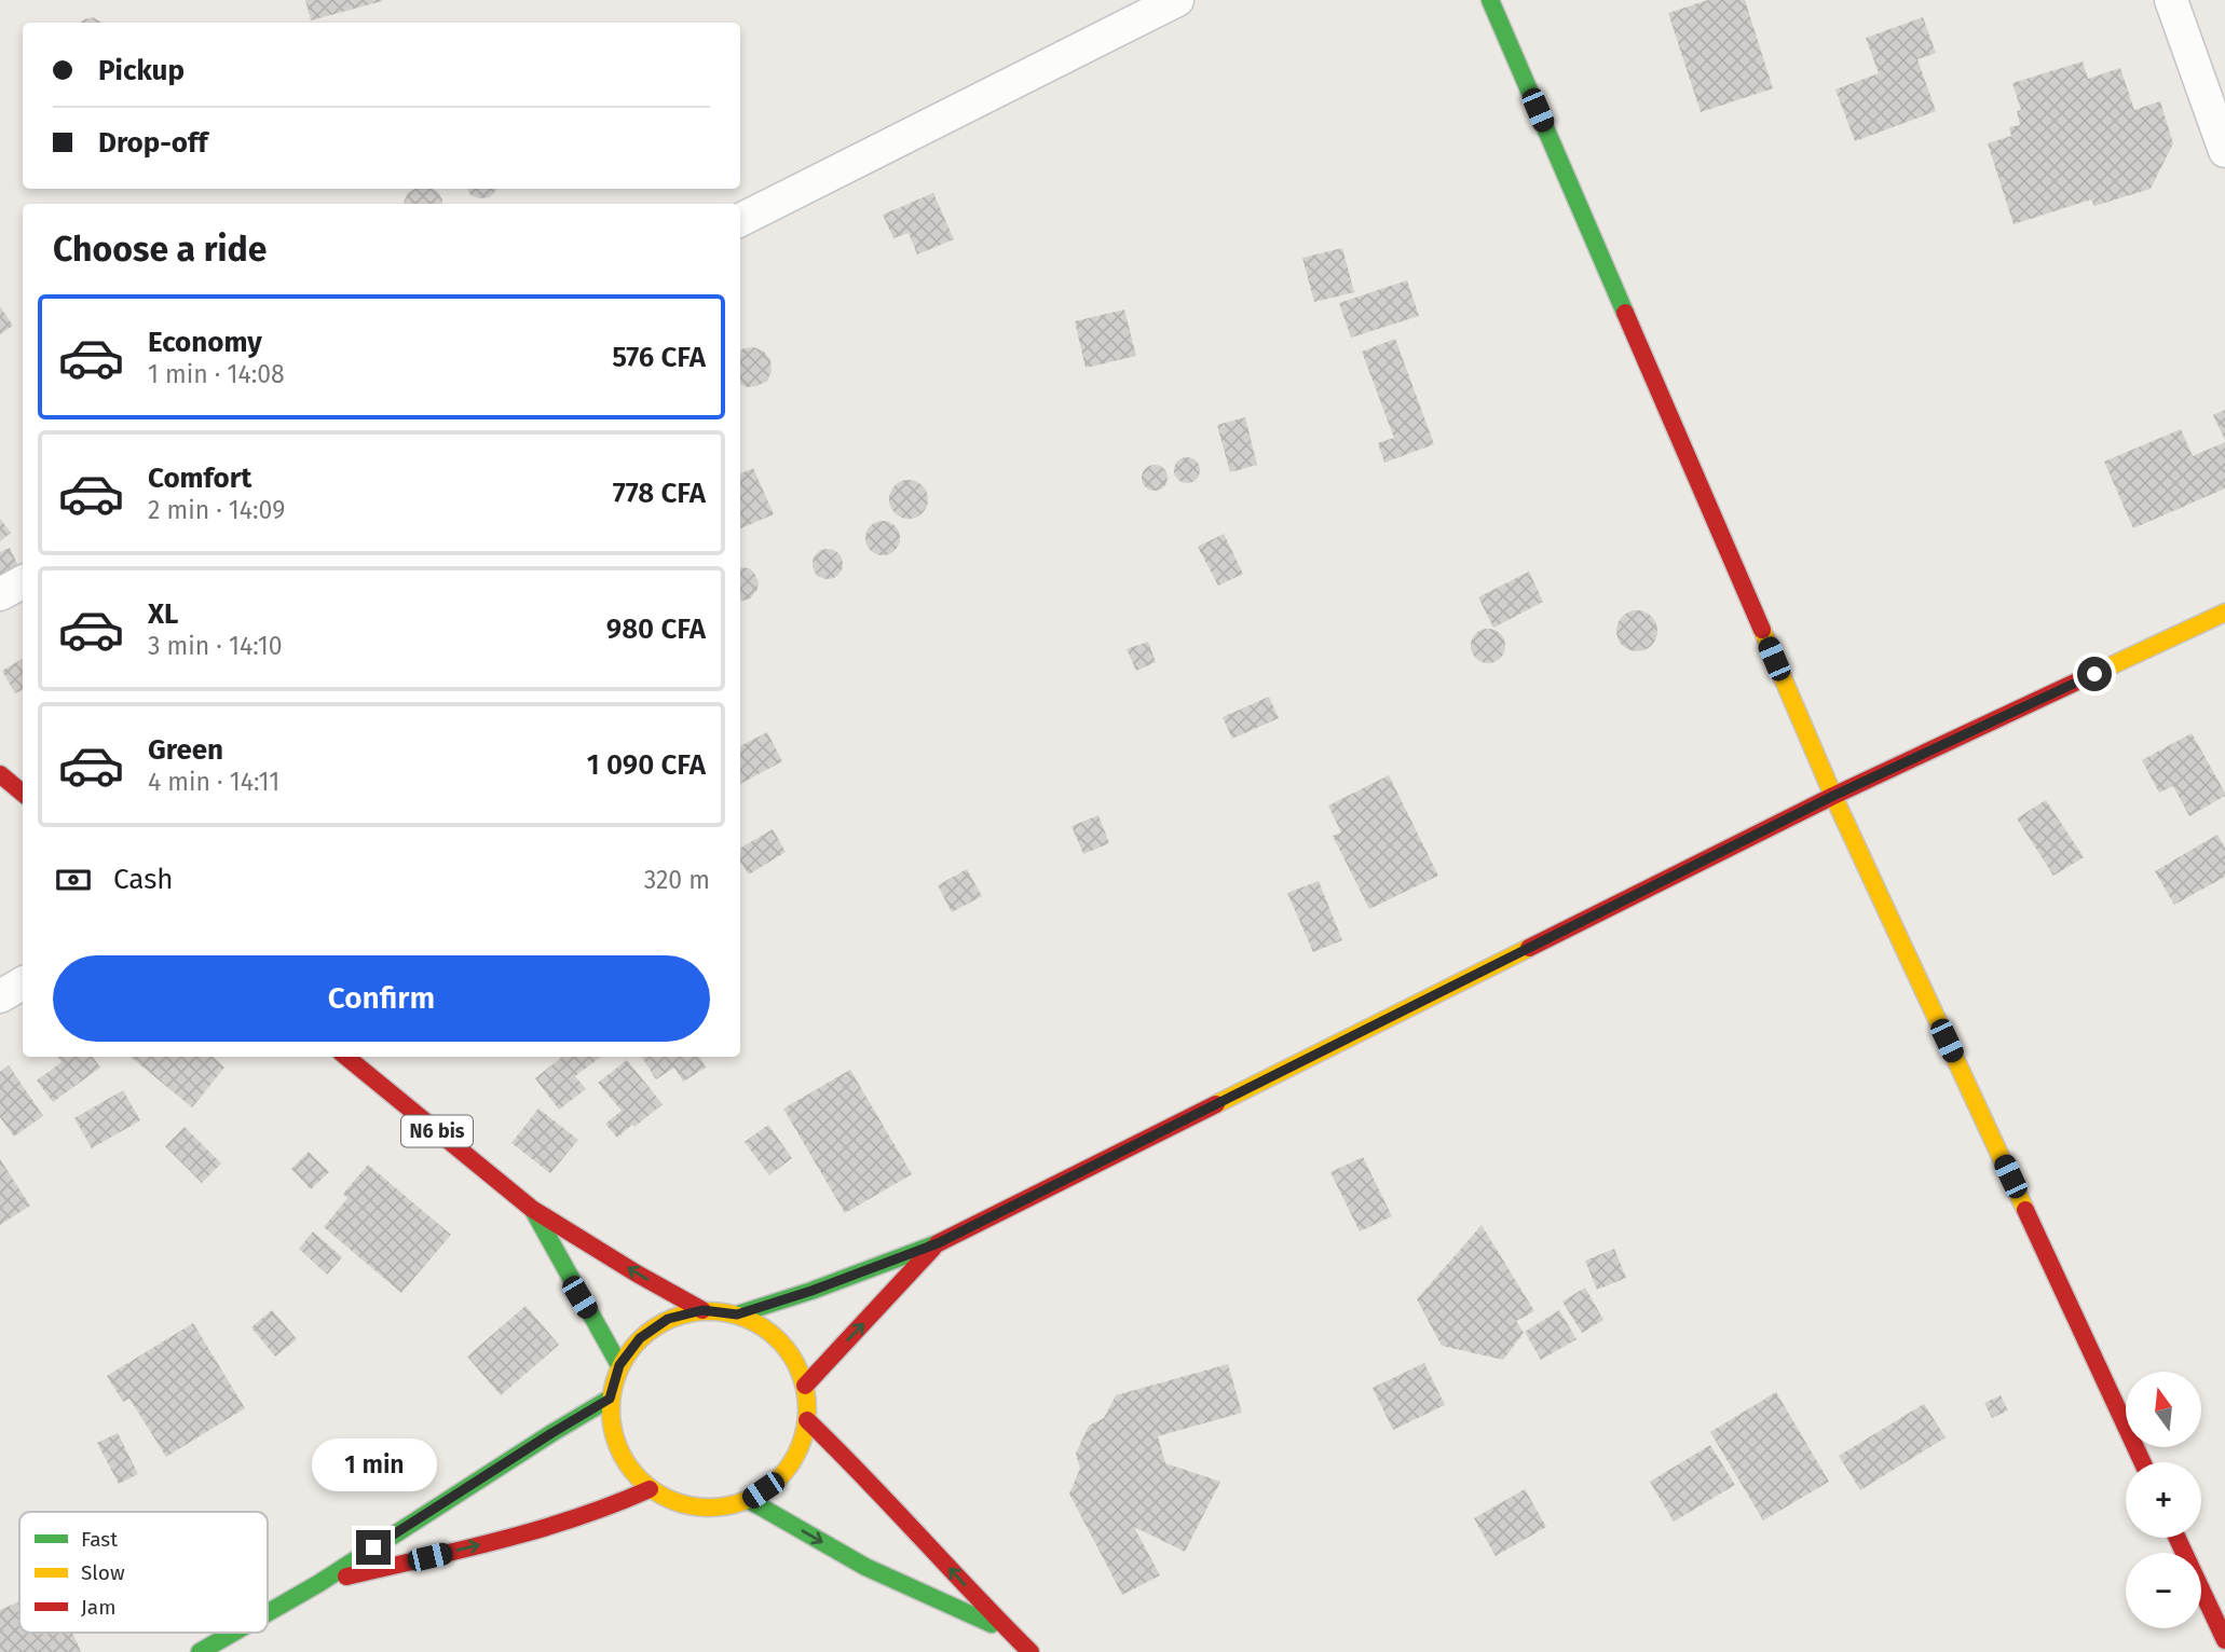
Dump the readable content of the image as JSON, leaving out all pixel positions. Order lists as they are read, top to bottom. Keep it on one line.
{"streets":{"main road":["N6 bis"]},"legend":["Fast","Slow","Jam"],"north":"top","page":{"banner":["Pickup","Drop-off"],"heading":"Choose a ride","list":[{"name":"Economy","note":"1 min · 14:08","value":"576 CFA"},{"name":"Comfort","note":"2 min · 14:09","value":"778 CFA"},{"name":"XL","note":"3 min · 14:10","value":"980 CFA"},{"name":"Green","note":"4 min · 14:11","value":"1 090 CFA"}],"pay":["Cash","320 m"],"buttons":"Confirm","map_buttons":["+","−"],"bubble":"1 min"}}
